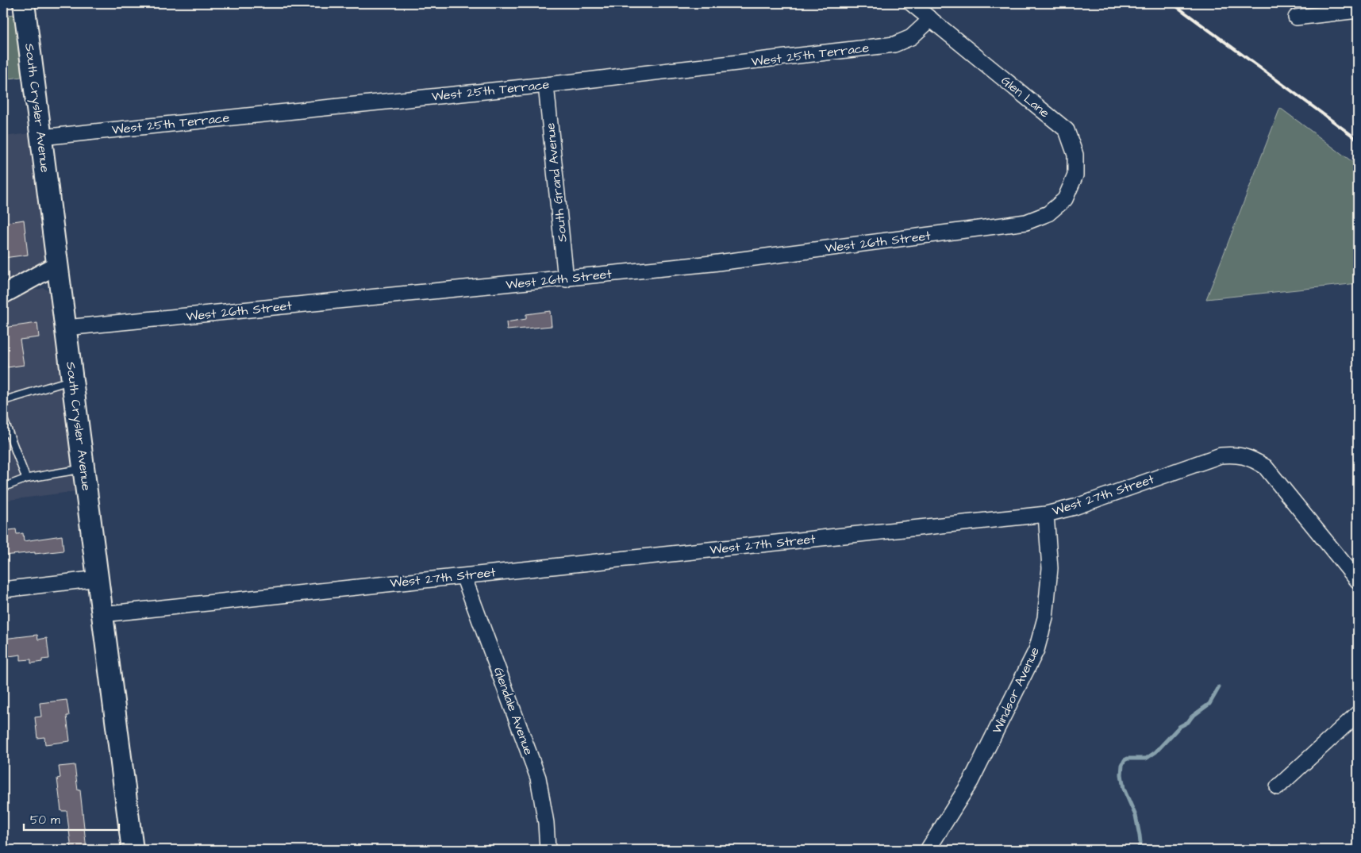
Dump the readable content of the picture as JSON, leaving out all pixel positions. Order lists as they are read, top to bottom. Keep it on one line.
{"streets":{"main road":["South Crysler Avenue"],"street":["West 25th Terrace","Glen Lane","South Grand Avenue","West 26th Street","West 27th Street","Windsor Avenue","Glendale Avenue"]},"crossings":[["West 25th Terrace","Glen Lane"],["West 25th Terrace","South Crysler Avenue"],["West 25th Terrace","South Grand Avenue"],["Glen Lane","West 26th Street"],["South Crysler Avenue","West 26th Street"],["South Crysler Avenue","West 27th Street"],["South Grand Avenue","West 26th Street"],["West 27th Street","Windsor Avenue"],["West 27th Street","Glendale Avenue"]],"scale_bar":"50 m"}
